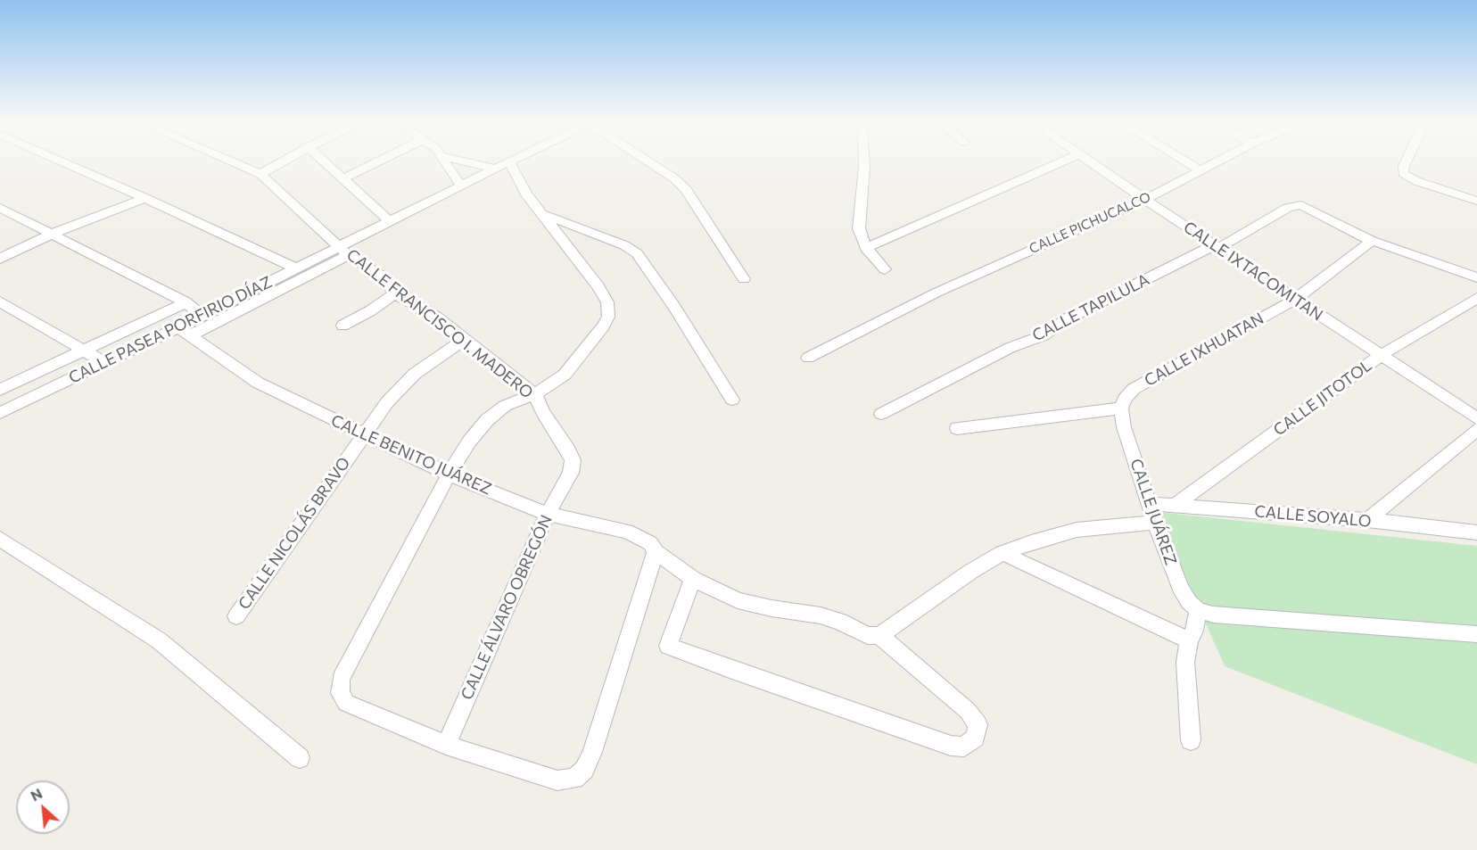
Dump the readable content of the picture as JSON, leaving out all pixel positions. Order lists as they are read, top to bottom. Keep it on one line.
{"streets":{"street":["CALLE PICHUCALCO","CALLE IXTACOMITAN","CALLE TAPILULA","CALLE FRANCISCO I. MADERO","CALLE PASEA PORFIRIO DÍAZ","CALLE IXHUATAN","CALLE JITOTOL","CALLE BENITO JUÁREZ","CALLE JUÁREZ","CALLE SOYALO","CALLE NICOLÁS BRAVO","CALLE ÁLVARO OBREGÓN"]},"crossings":[["CALLE PICHUCALCO","CALLE IXTACOMITAN"],["CALLE IXTACOMITAN","CALLE TAPILULA"],["CALLE IXTACOMITAN","CALLE IXHUATAN"],["CALLE IXTACOMITAN","CALLE JITOTOL"],["CALLE TAPILULA","CALLE IXHUATAN"],["CALLE FRANCISCO I. MADERO","CALLE PASEA PORFIRIO DÍAZ"],["CALLE FRANCISCO I. MADERO","CALLE NICOLÁS BRAVO"],["CALLE FRANCISCO I. MADERO","CALLE ÁLVARO OBREGÓN"],["CALLE PASEA PORFIRIO DÍAZ","CALLE BENITO JUÁREZ"],["CALLE IXHUATAN","CALLE JUÁREZ"],["CALLE JITOTOL","CALLE SOYALO"],["CALLE BENITO JUÁREZ","CALLE NICOLÁS BRAVO"],["CALLE BENITO JUÁREZ","CALLE ÁLVARO OBREGÓN"],["CALLE JUÁREZ","CALLE SOYALO"]],"north":"top left"}
